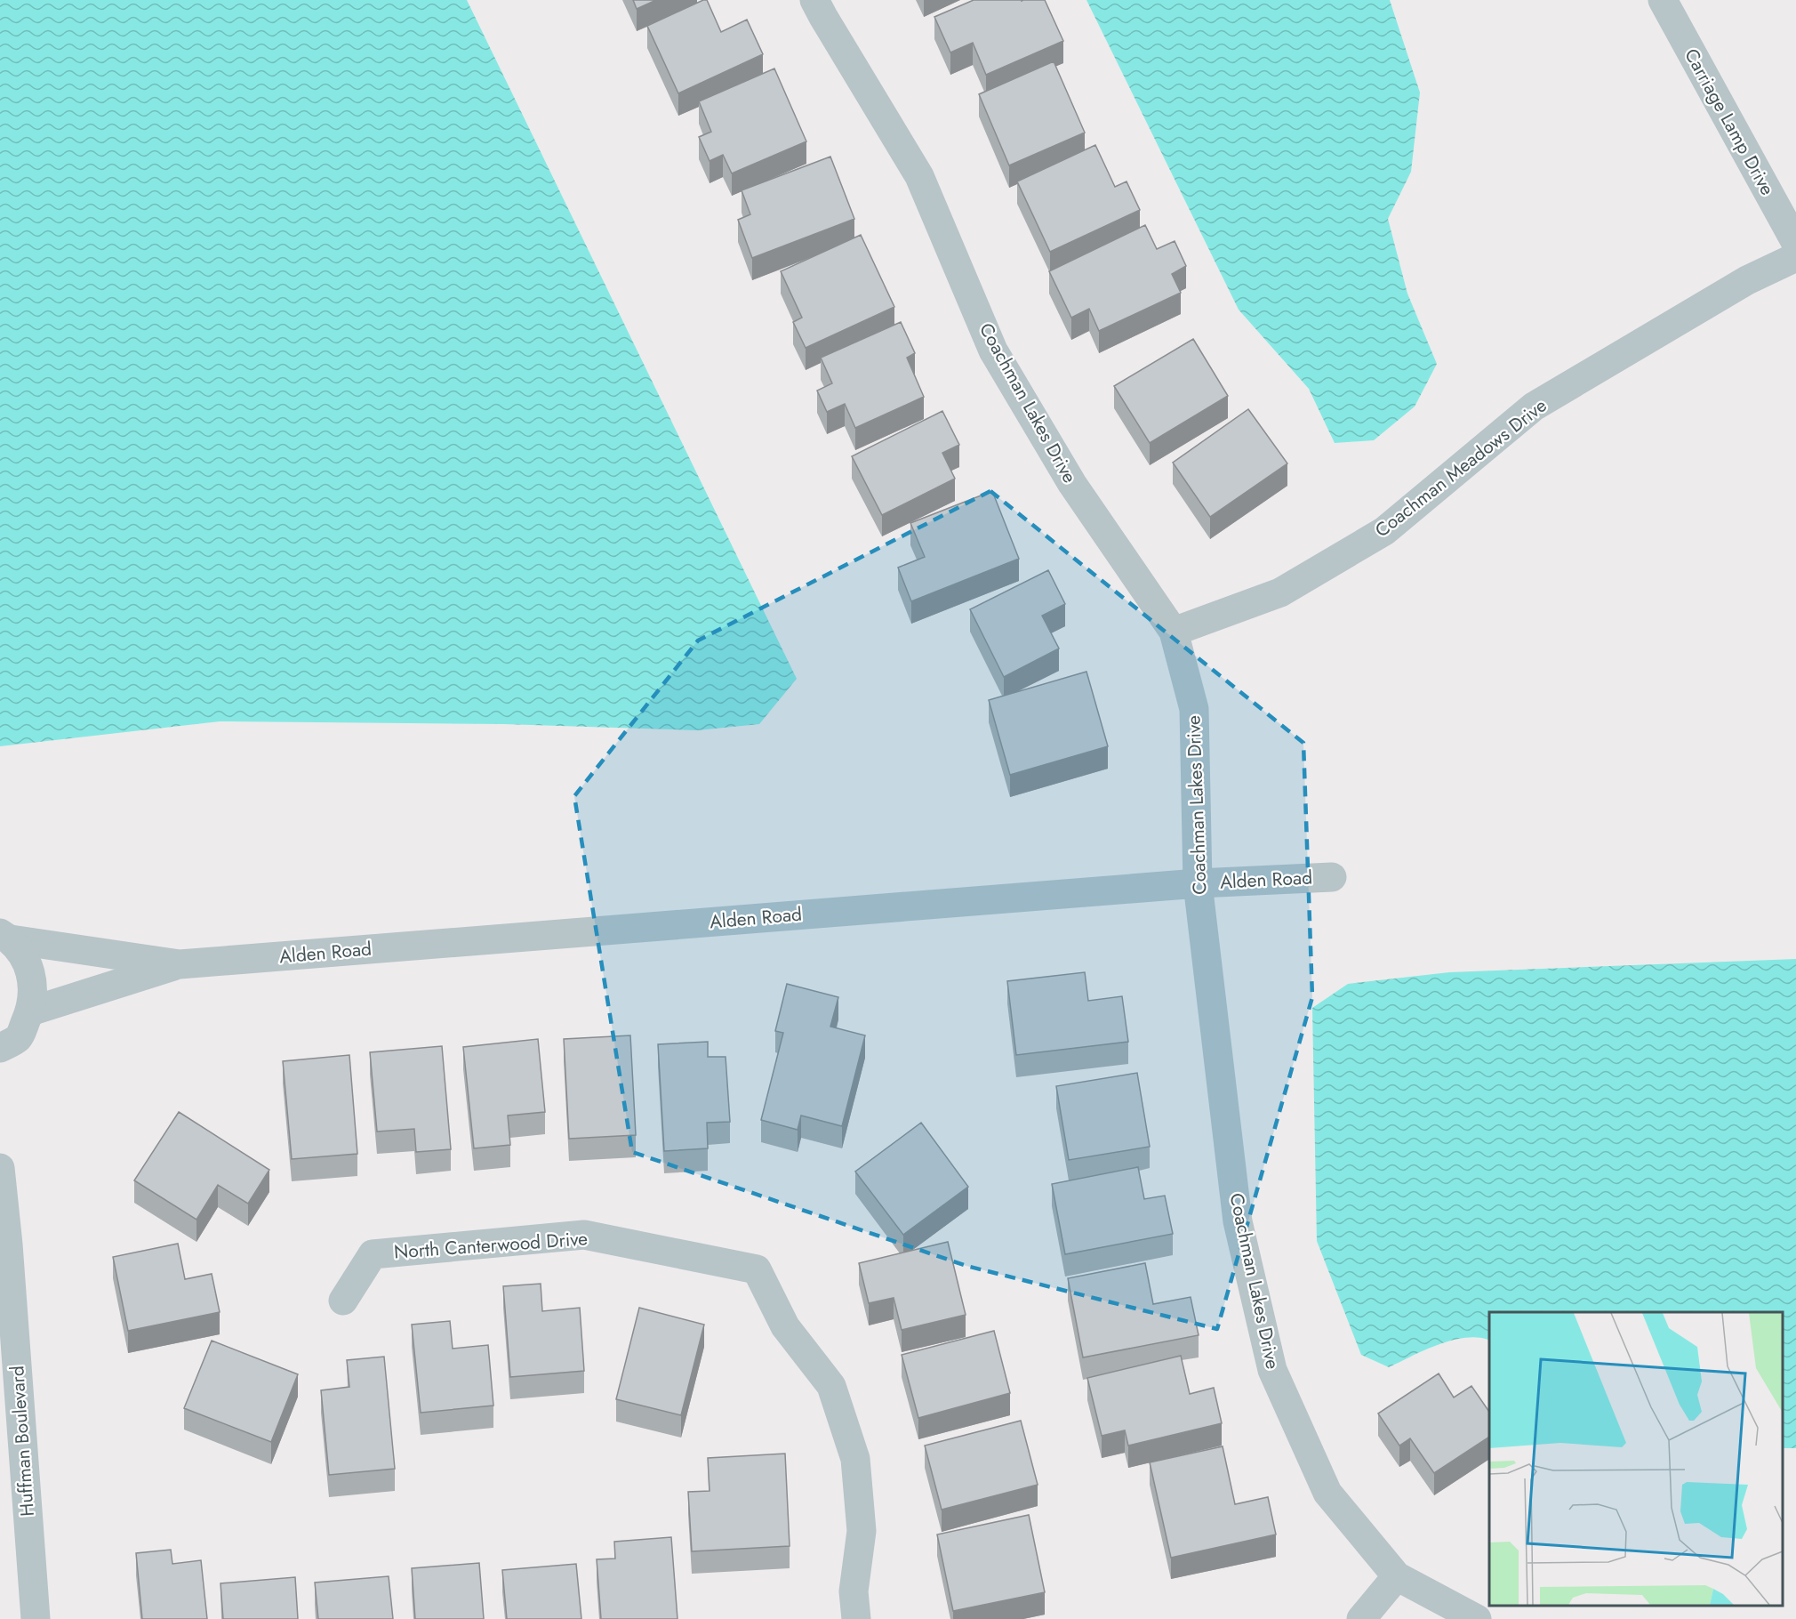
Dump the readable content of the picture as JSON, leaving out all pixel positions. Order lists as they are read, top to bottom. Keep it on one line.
{"streets":{"street":["Carriage Lamp Drive","Coachman Lakes Drive","Coachman Meadows Drive","Alden Road","North Canterwood Drive","Huffman Boulevard"]},"crossings":[["Coachman Lakes Drive","Coachman Meadows Drive"],["Coachman Lakes Drive","Alden Road"]]}
